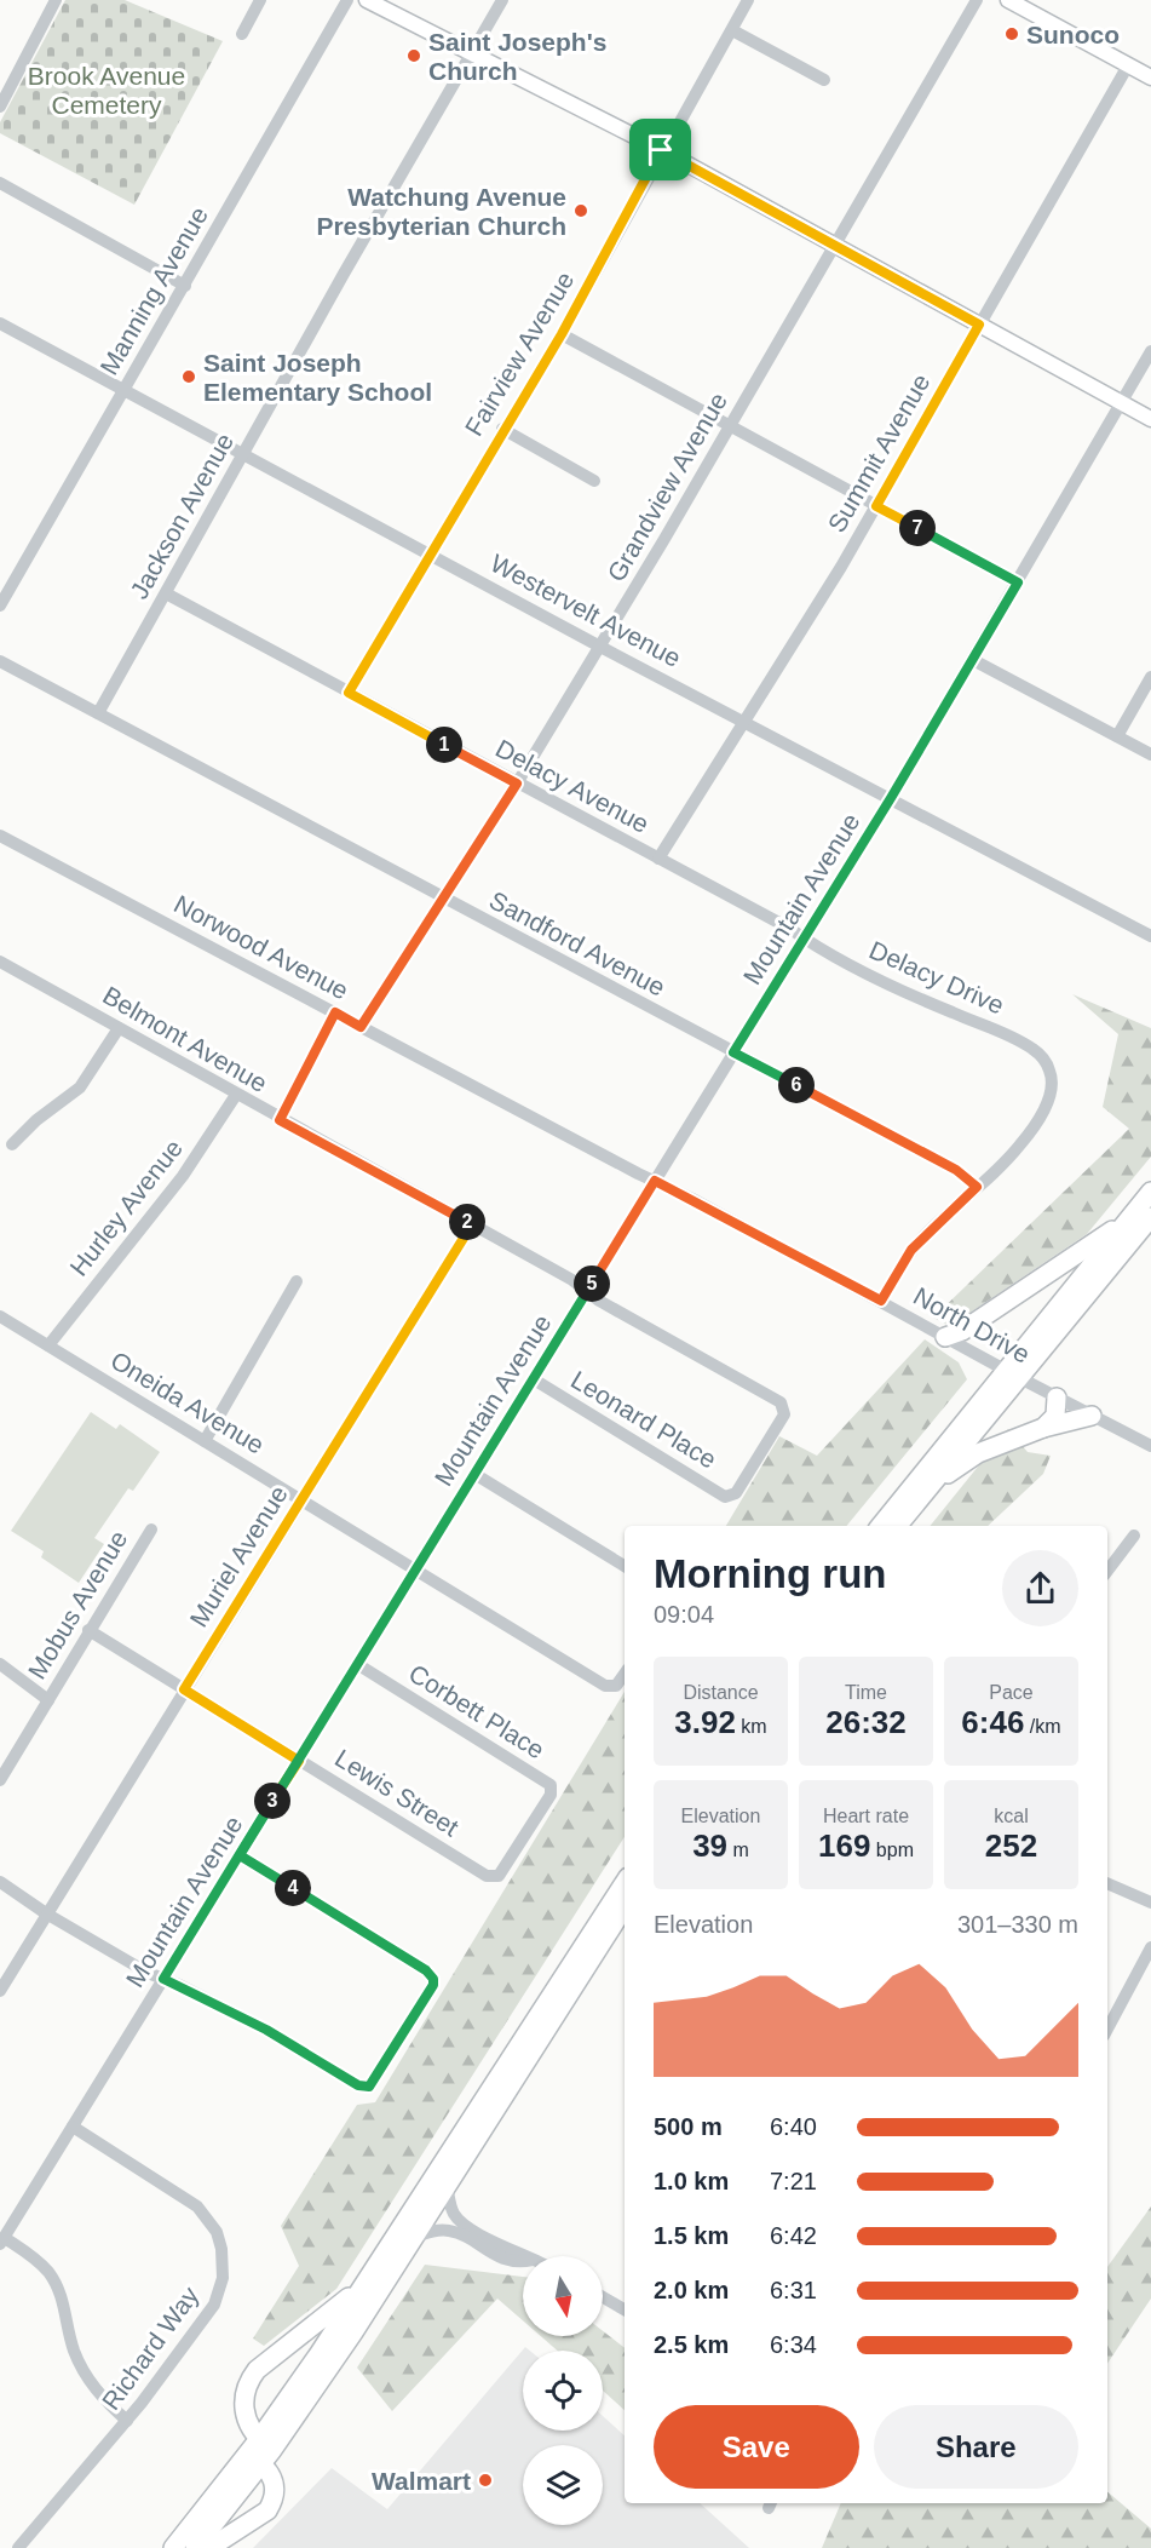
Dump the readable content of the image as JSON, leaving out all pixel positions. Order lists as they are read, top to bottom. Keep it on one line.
{"streets":{"street":["Manning Avenue","Fairview Avenue","Summit Avenue","Grandview Avenue","Jackson Avenue","Westervelt Avenue","Delacy Avenue","Mountain Avenue","Sandford Avenue","Norwood Avenue","Delacy Drive","Belmont Avenue","Hurley Avenue","North Drive","Oneida Avenue","Leonard Place","Muriel Avenue","Mobus Avenue","Corbett Place","Lewis Street","Richard Way"]},"crossings":[["Manning Avenue","Westervelt Avenue"],["Fairview Avenue","Westervelt Avenue"],["Fairview Avenue","Delacy Avenue"],["Summit Avenue","Westervelt Avenue"],["Summit Avenue","Delacy Avenue"],["Grandview Avenue","Westervelt Avenue"],["Grandview Avenue","Delacy Avenue"],["Grandview Avenue","Sandford Avenue"],["Grandview Avenue","Norwood Avenue"],["Jackson Avenue","Westervelt Avenue"],["Jackson Avenue","Delacy Avenue"],["Jackson Avenue","Sandford Avenue"],["Westervelt Avenue","Mountain Avenue"],["Delacy Avenue","Mountain Avenue"],["Delacy Avenue","Delacy Drive"],["Mountain Avenue","Sandford Avenue"],["Mountain Avenue","Norwood Avenue"],["Mountain Avenue","Delacy Drive"],["Mountain Avenue","Belmont Avenue"],["Mountain Avenue","North Drive"],["Mountain Avenue","Oneida Avenue"],["Mountain Avenue","Leonard Place"],["Mountain Avenue","Corbett Place"],["Mountain Avenue","Lewis Street"],["Mountain Avenue","Richard Way"],["Sandford Avenue","Delacy Drive"],["Norwood Avenue","North Drive"],["Belmont Avenue","Hurley Avenue"],["Belmont Avenue","Leonard Place"],["Belmont Avenue","Muriel Avenue"],["Hurley Avenue","Oneida Avenue"],["Oneida Avenue","Muriel Avenue"],["Muriel Avenue","Lewis Street"],["Mobus Avenue","Lewis Street"],["Corbett Place","Lewis Street"]],"parks":["Brook Avenue Cemetery"],"places":["Sunoco","Saint Joseph's Church","Watchung Avenue Presbyterian Church","Saint Joseph Elementary School","Walmart"],"north":"bottom","page":{"pins":["7","1","6","2","5","3","4"],"heading":["Morning run","09:04"],"stats":[["Distance","3.92 km"],["Time","26:32"],["Pace","6:46 /km"],["Elevation","39 m"],["Heart rate","169 bpm"],["kcal","252"]],"chart":["Elevation","301–330 m"],"list":[{"name":"500 m","note":"6:40"},{"name":"1.0 km","note":"7:21"},{"name":"1.5 km","note":"6:42"},{"name":"2.0 km","note":"6:31"},{"name":"2.5 km","note":"6:34"}],"buttons":["Save","Share"]}}
